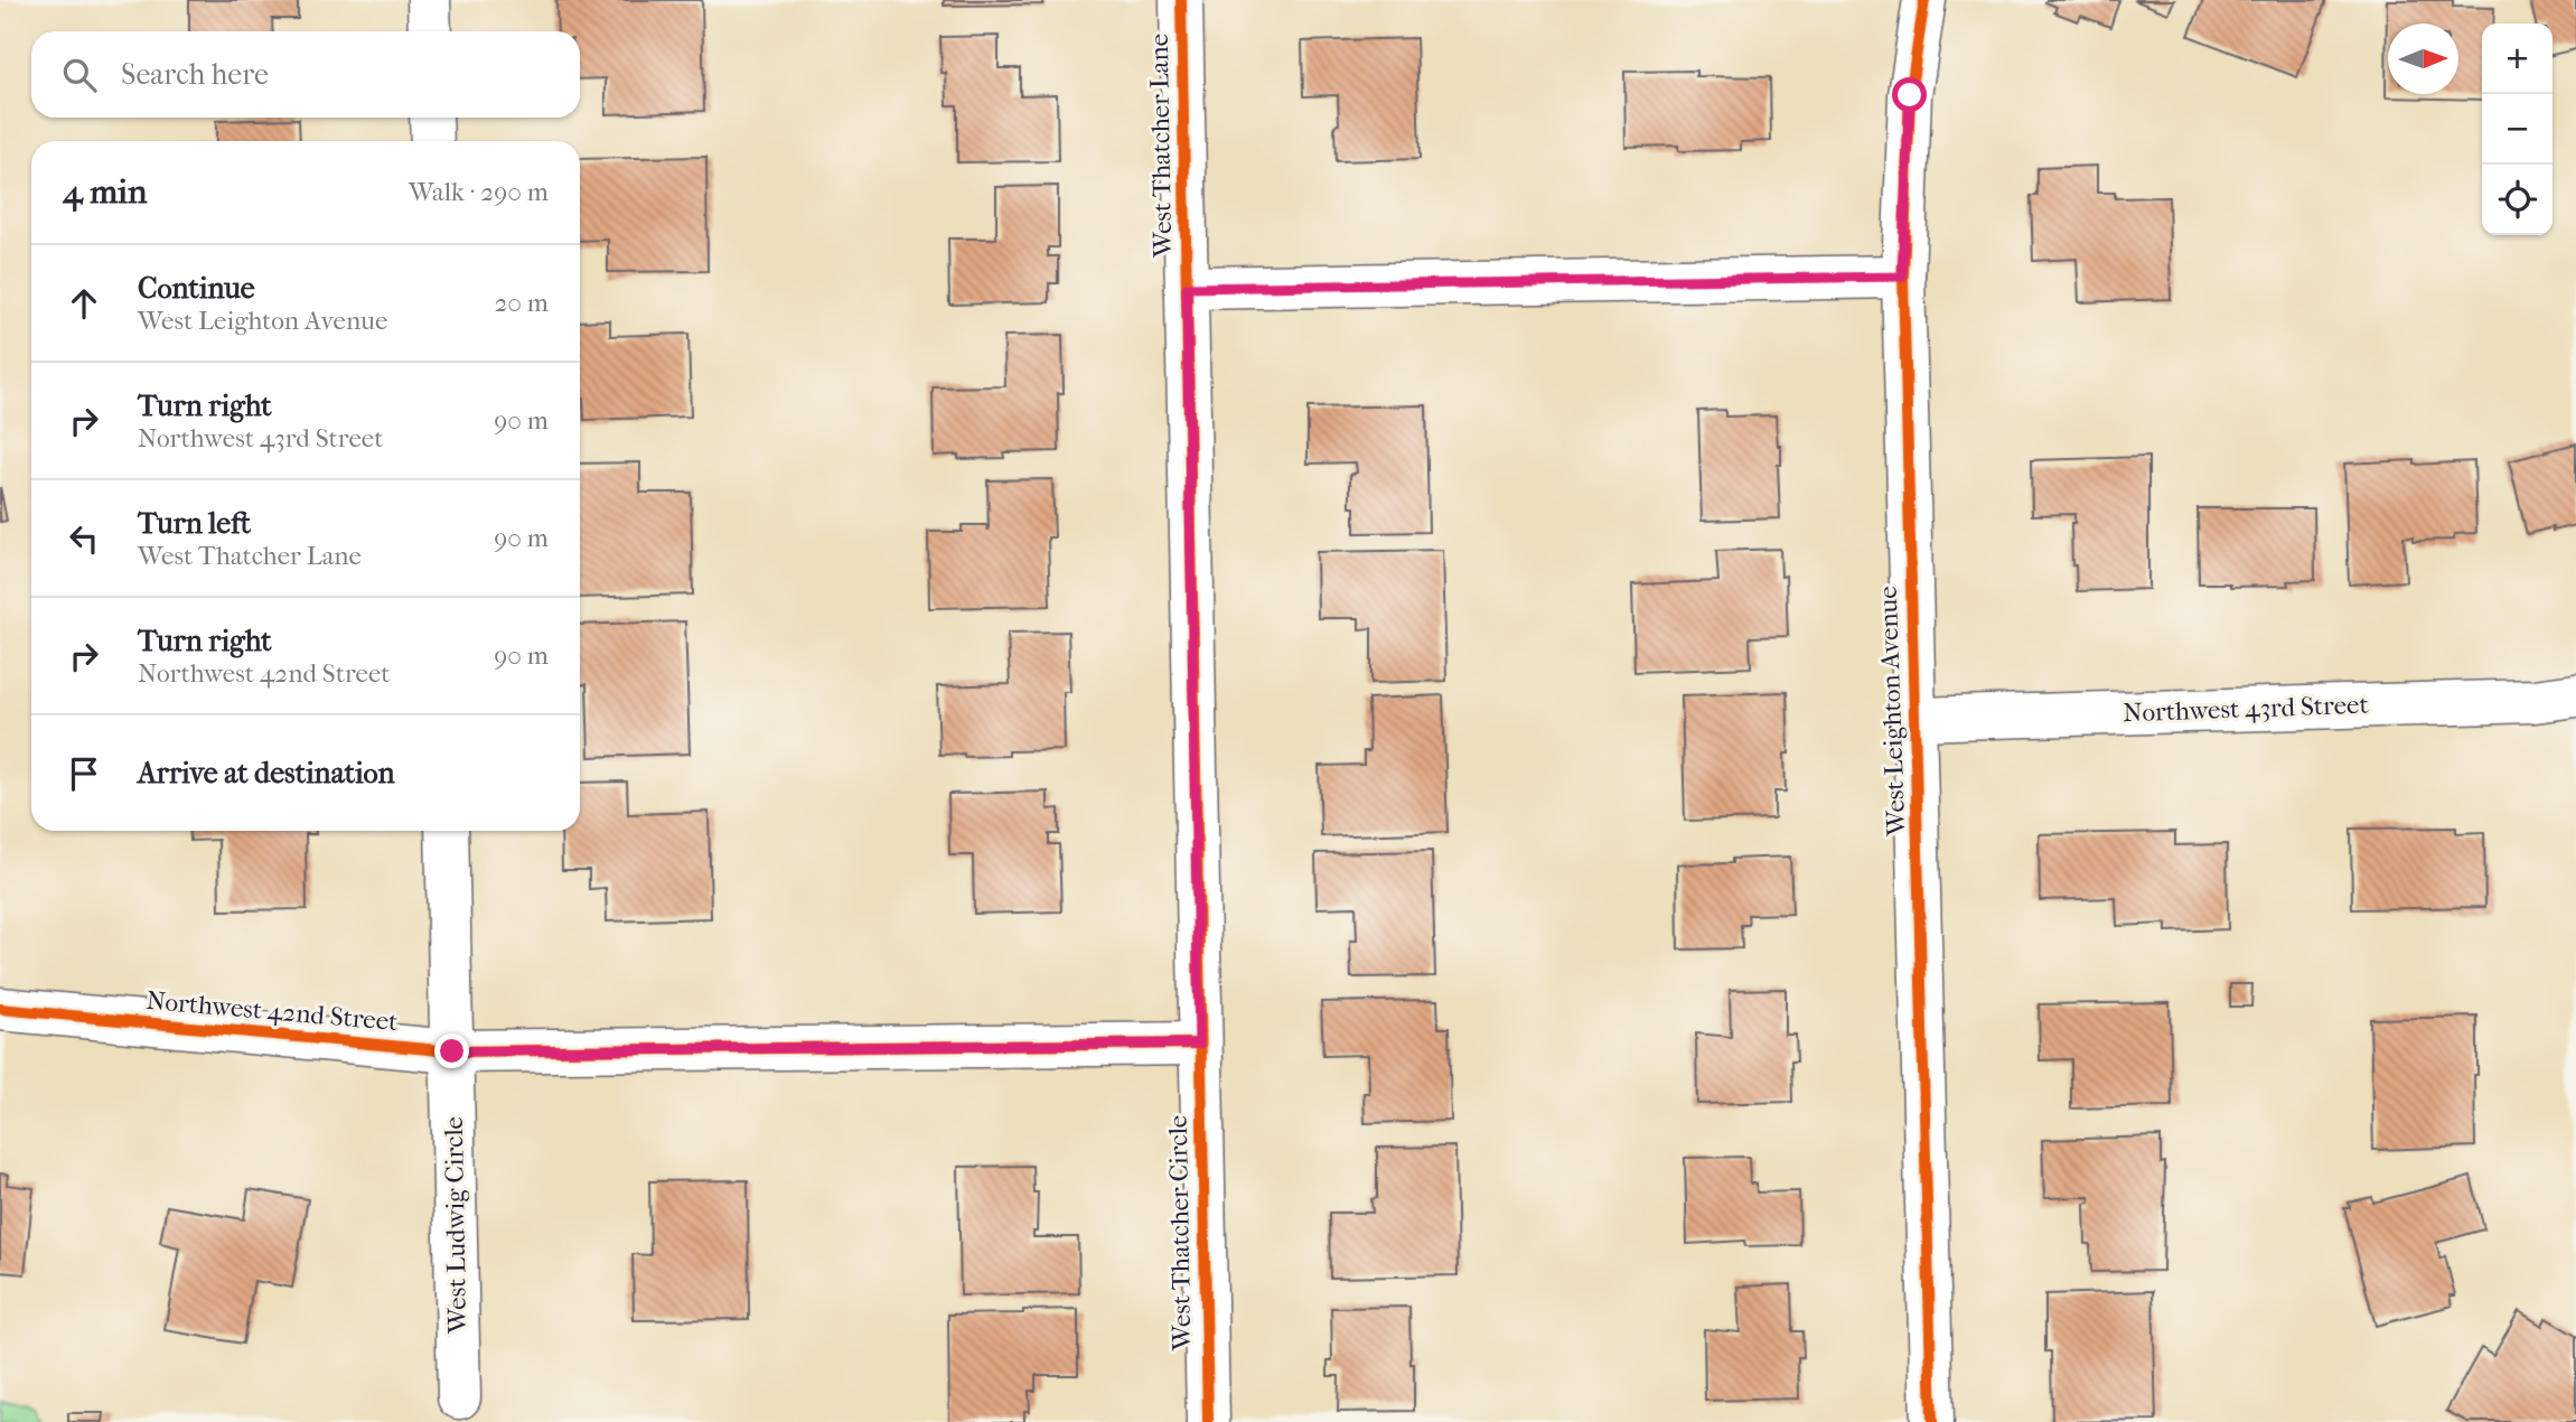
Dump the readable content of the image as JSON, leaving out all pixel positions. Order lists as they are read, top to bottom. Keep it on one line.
{"streets":{"street":["West Thatcher Lane","Northwest 43rd Street","West Leighton Avenue","Northwest 42nd Street","West Ludwig Circle","West Thatcher Circle"]},"crossings":[["West Thatcher Lane","Northwest 42nd Street"],["West Thatcher Lane","West Thatcher Circle"],["Northwest 43rd Street","West Leighton Avenue"],["Northwest 42nd Street","West Ludwig Circle"],["Northwest 42nd Street","West Thatcher Circle"]],"north":"right","page":{"map_buttons":["+","−"],"search":"Search here","heading":["4 min","Walk · 290 m"],"list":[["Continue","West Leighton Avenue","20 m"],["Turn right","Northwest 43rd Street","90 m"],["Turn left","West Thatcher Lane","90 m"],["Turn right","Northwest 42nd Street","90 m"],"Arrive at destination"]}}
